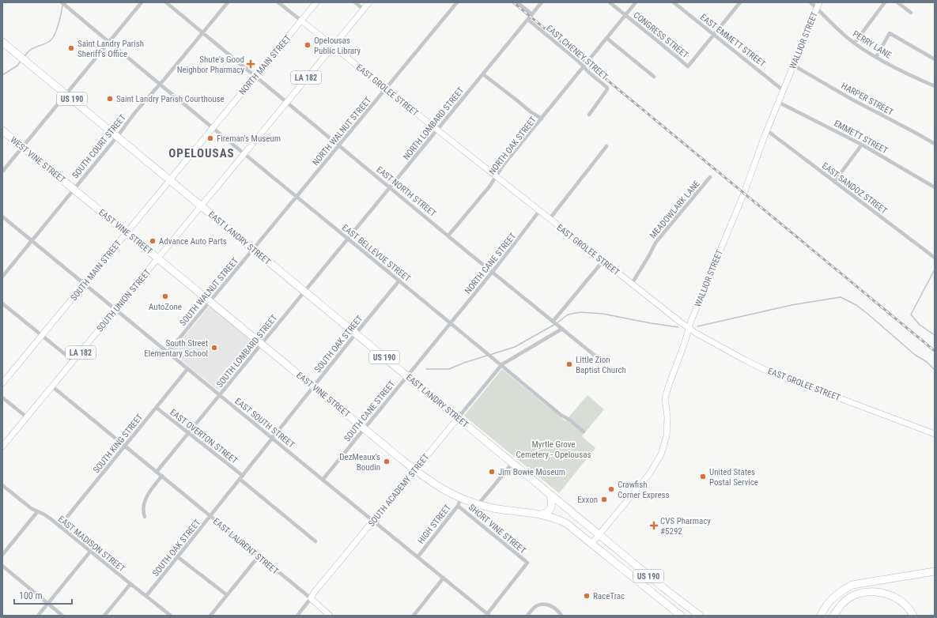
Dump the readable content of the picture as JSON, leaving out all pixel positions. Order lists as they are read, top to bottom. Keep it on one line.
{"streets":{"highway":["US 190","WEST VINE STREET","EAST VINE STREET","EAST LANDRY STREET"],"street":["CONGRESS STREET","EAST EMMETT STREET","WALLIOR STREET","PERRY LANE","EAST CHENEY STREET","NORTH MAIN STREET","LA 182","EAST GROLEE STREET","HARPER STREET","NORTH LOMBARD STREET","NORTH WALNUT STREET","EMMETT STREET","NORTH OAK STREET","SOUTH COURT STREET","EAST SANDOZ STREET","EAST NORTH STREET","MEADOWLARK LANE","EAST BELLEVUE STREET","NORTH CANE STREET","SOUTH MAIN STREET","SOUTH WALNUT STREET","SOUTH UNION STREET","SOUTH OAK STREET","SOUTH LOMBARD STREET","SOUTH CANE STREET","EAST SOUTH STREET","EAST OVERTON STREET","SOUTH KING STREET","SOUTH ACADEMY STREET","HIGH STREET","SHORT VINE STREET","EAST MADISON STREET","EAST LAURENT STREET"]},"crossings":[["CONGRESS STREET","EAST EMMETT STREET"],["CONGRESS STREET","NORTH OAK STREET"],["EAST EMMETT STREET","WALLIOR STREET"],["WALLIOR STREET","PERRY LANE"],["WALLIOR STREET","EAST GROLEE STREET"],["WALLIOR STREET","HARPER STREET"],["WALLIOR STREET","EMMETT STREET"],["WALLIOR STREET","EAST SANDOZ STREET"],["WALLIOR STREET","EAST VINE STREET"],["WALLIOR STREET","EAST LANDRY STREET"],["EAST CHENEY STREET","NORTH LOMBARD STREET"],["EAST CHENEY STREET","NORTH OAK STREET"],["NORTH MAIN STREET","EAST GROLEE STREET"],["NORTH MAIN STREET","EAST NORTH STREET"],["NORTH MAIN STREET","EAST BELLEVUE STREET"],["NORTH MAIN STREET","SOUTH MAIN STREET"],["LA 182","EAST GROLEE STREET"],["LA 182","EAST NORTH STREET"],["LA 182","EAST BELLEVUE STREET"],["LA 182","SOUTH UNION STREET"],["EAST GROLEE STREET","NORTH LOMBARD STREET"],["EAST GROLEE STREET","NORTH WALNUT STREET"],["EAST GROLEE STREET","NORTH OAK STREET"],["EAST GROLEE STREET","MEADOWLARK LANE"],["EAST GROLEE STREET","NORTH CANE STREET"],["US 190","SOUTH COURT STREET"],["US 190","EAST LANDRY STREET"],["NORTH LOMBARD STREET","EAST NORTH STREET"],["NORTH LOMBARD STREET","EAST BELLEVUE STREET"],["NORTH LOMBARD STREET","SOUTH LOMBARD STREET"],["NORTH WALNUT STREET","EAST NORTH STREET"],["NORTH WALNUT STREET","EAST BELLEVUE STREET"],["NORTH WALNUT STREET","SOUTH WALNUT STREET"],["NORTH OAK STREET","EAST NORTH STREET"],["SOUTH COURT STREET","WEST VINE STREET"],["SOUTH COURT STREET","EAST NORTH STREET"],["SOUTH COURT STREET","EAST VINE STREET"],["SOUTH COURT STREET","EAST LANDRY STREET"],["SOUTH COURT STREET","EAST BELLEVUE STREET"],["SOUTH COURT STREET","EAST SOUTH STREET"],["WEST VINE STREET","EAST VINE STREET"],["EAST NORTH STREET","NORTH CANE STREET"],["EAST NORTH STREET","SOUTH ACADEMY STREET"],["EAST VINE STREET","SOUTH MAIN STREET"],["EAST VINE STREET","SOUTH WALNUT STREET"],["EAST VINE STREET","SOUTH UNION STREET"],["EAST VINE STREET","SOUTH OAK STREET"],["EAST VINE STREET","SOUTH LOMBARD STREET"],["EAST VINE STREET","SOUTH CANE STREET"],["EAST VINE STREET","SOUTH ACADEMY STREET"],["EAST VINE STREET","HIGH STREET"],["EAST LANDRY STREET","SOUTH MAIN STREET"],["EAST LANDRY STREET","SOUTH WALNUT STREET"],["EAST LANDRY STREET","SOUTH UNION STREET"],["EAST LANDRY STREET","SOUTH OAK STREET"],["EAST LANDRY STREET","SOUTH LOMBARD STREET"],["EAST LANDRY STREET","SOUTH CANE STREET"],["EAST LANDRY STREET","SOUTH ACADEMY STREET"],["EAST BELLEVUE STREET","NORTH CANE STREET"],["EAST BELLEVUE STREET","SOUTH MAIN STREET"],["EAST BELLEVUE STREET","SOUTH WALNUT STREET"],["EAST BELLEVUE STREET","SOUTH UNION STREET"],["EAST BELLEVUE STREET","SOUTH OAK STREET"],["EAST BELLEVUE STREET","SOUTH LOMBARD STREET"],["EAST BELLEVUE STREET","SOUTH CANE STREET"],["EAST BELLEVUE STREET","SOUTH ACADEMY STREET"],["NORTH CANE STREET","SOUTH CANE STREET"],["SOUTH MAIN STREET","EAST SOUTH STREET"],["SOUTH WALNUT STREET","EAST SOUTH STREET"],["SOUTH UNION STREET","EAST SOUTH STREET"],["SOUTH OAK STREET","EAST SOUTH STREET"],["SOUTH OAK STREET","EAST OVERTON STREET"],["SOUTH OAK STREET","EAST MADISON STREET"],["SOUTH OAK STREET","EAST LAURENT STREET"],["SOUTH LOMBARD STREET","EAST SOUTH STREET"],["SOUTH LOMBARD STREET","EAST OVERTON STREET"],["SOUTH LOMBARD STREET","EAST LAURENT STREET"],["SOUTH CANE STREET","EAST SOUTH STREET"],["EAST SOUTH STREET","SOUTH KING STREET"],["EAST SOUTH STREET","SOUTH ACADEMY STREET"],["EAST SOUTH STREET","HIGH STREET"],["EAST SOUTH STREET","SHORT VINE STREET"],["EAST OVERTON STREET","SOUTH KING STREET"],["SOUTH KING STREET","EAST MADISON STREET"],["SOUTH ACADEMY STREET","EAST LAURENT STREET"],["HIGH STREET","SHORT VINE STREET"]],"districts":["OPELOUSAS"],"parks":["Myrtle Grove Cemetery - Opelousas"],"places":{"other":["Opelousas Public Library","Saint Landry Parish Sheriff's Office","Saint Landry Parish Courthouse","Fireman's Museum","Advance Auto Parts","AutoZone","South Street Elementary School","Little Zion Baptist Church","DezMeaux's Boudin","Jim Bowie Museum","United States Postal Service","Crawfish Corner Express","Exxon","RaceTrac"],"health":["Shute's Good Neighbor Pharmacy","CVS Pharmacy #5292"]},"scale_bar":"100 m"}
